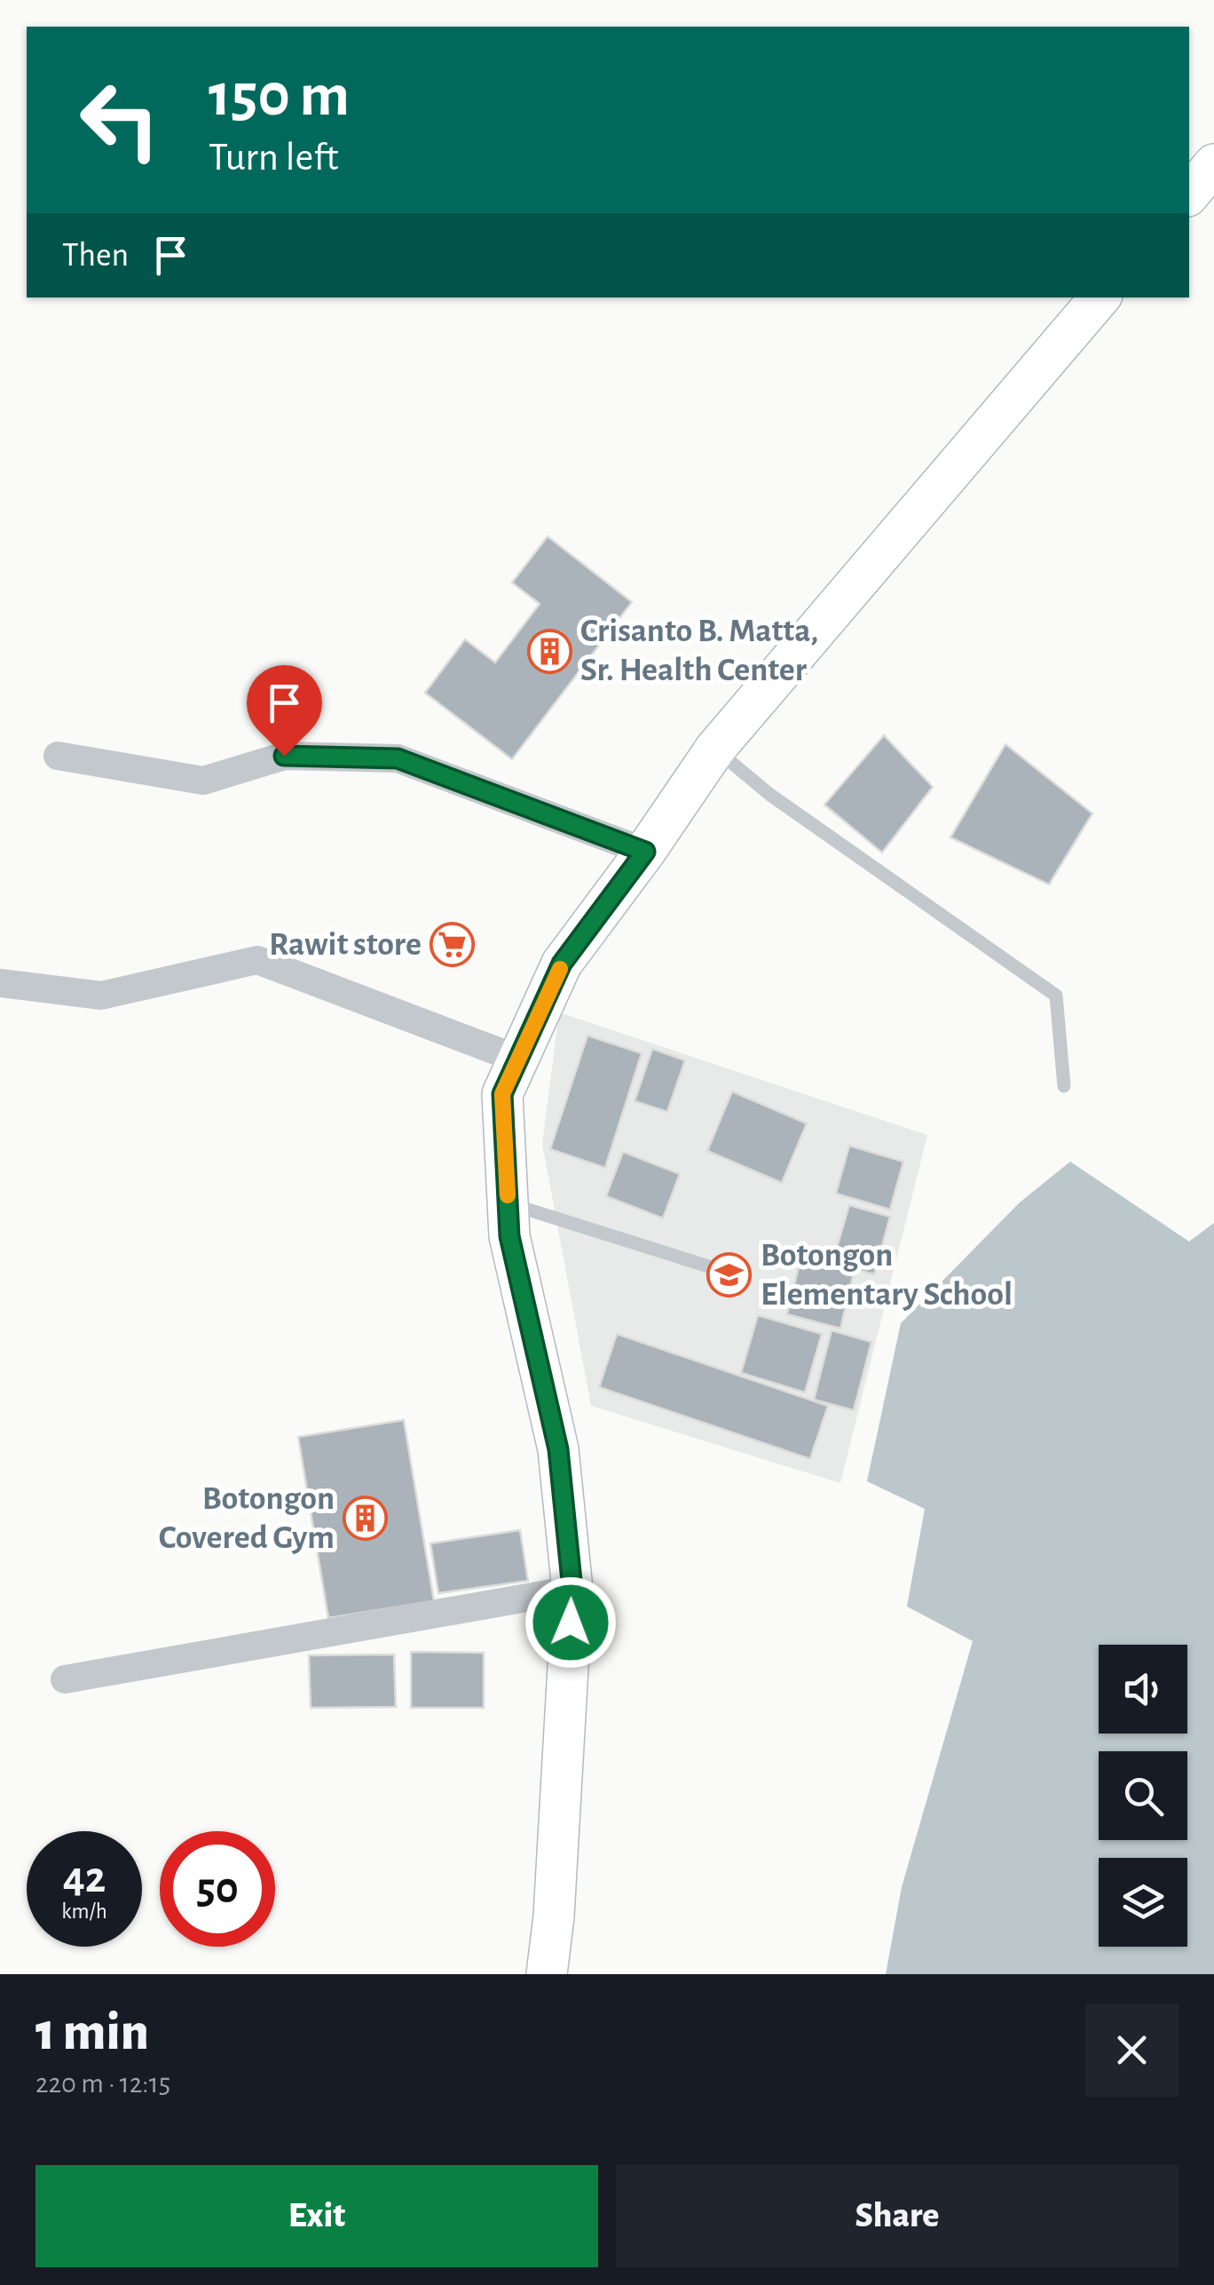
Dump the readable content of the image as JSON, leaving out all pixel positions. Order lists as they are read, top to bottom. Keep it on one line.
{"places":{"building":["Crisanto B. Matta, Sr. Health Center","Botongon Covered Gym"],"supermarket":["Rawit store"],"school or university":["Botongon Elementary School"]},"page":{"turn":["150 m","Turn left"],"then":"Then","speed":"42 km/h","limit":"50","heading":["1 min","220 m · 12:15"],"buttons":["Exit","Share"]}}
